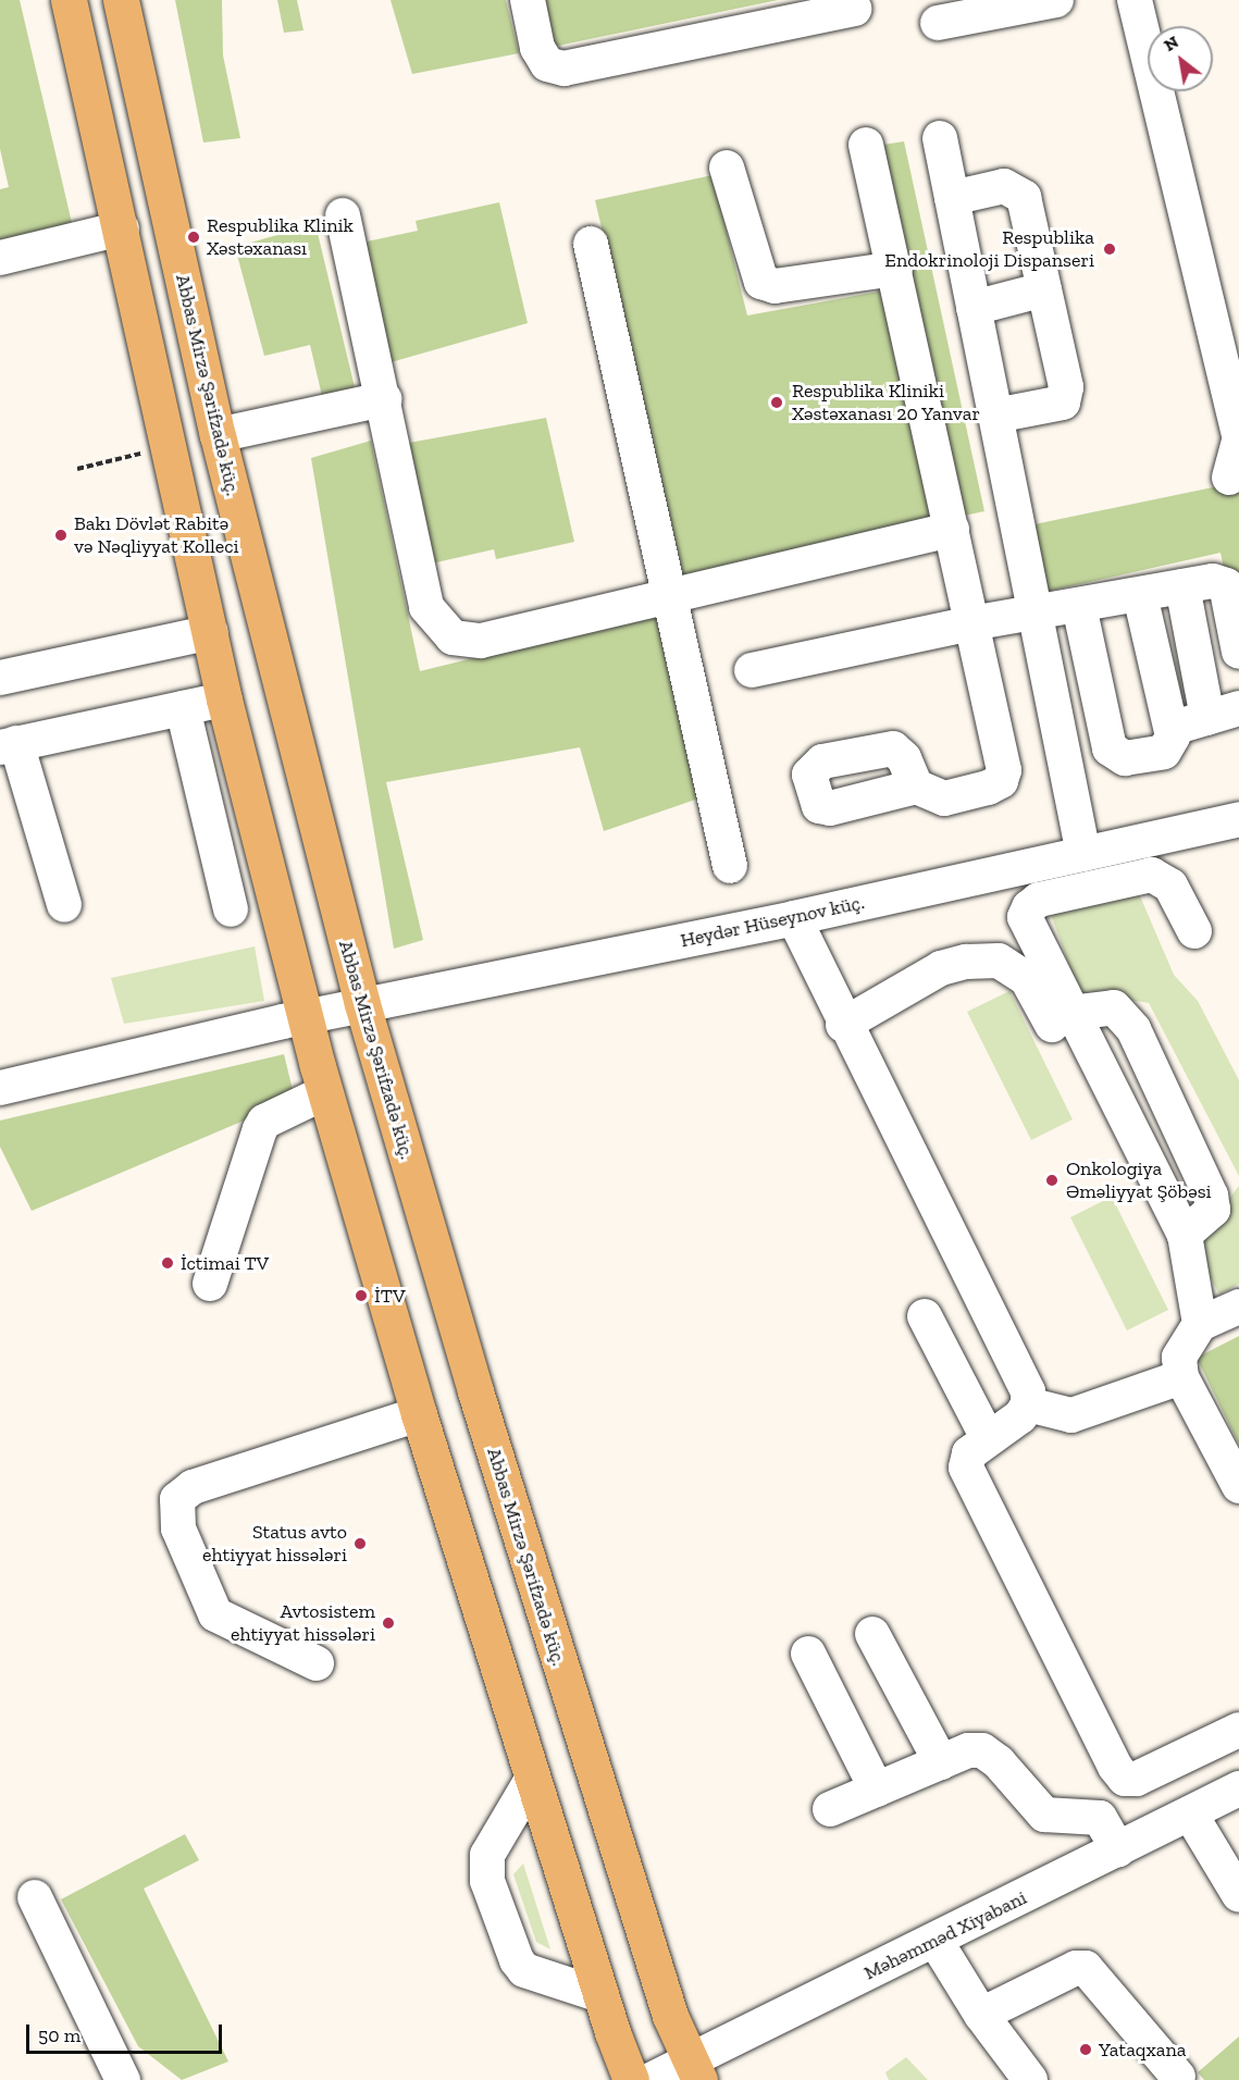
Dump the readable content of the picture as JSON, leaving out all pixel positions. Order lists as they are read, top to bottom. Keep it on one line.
{"streets":{"main road":["Abbas Mirzə Şərifzadə küç."],"street":["Heydər Hüseynov küç.","Məhəmməd Xiyabani"]},"crossings":[["Abbas Mirzə Şərifzadə küç.","Heydər Hüseynov küç."],["Abbas Mirzə Şərifzadə küç.","Məhəmməd Xiyabani"]],"places":["Respublika Klinik Xəstəxanası","Respublika Endokrinoloji Dispanseri","Respublika Kliniki Xəstəxanası 20 Yanvar","Bakı Dövlət Rabitə və Nəqliyyat Kolleci","Onkologiya Əməliyyat Şöbəsi","İctimai TV","İTV","Status avto ehtiyyat hissələri","Avtosistem ehtiyyat hissələri","Yataqxana"],"scale_bar":"50 m","north":"top left"}
